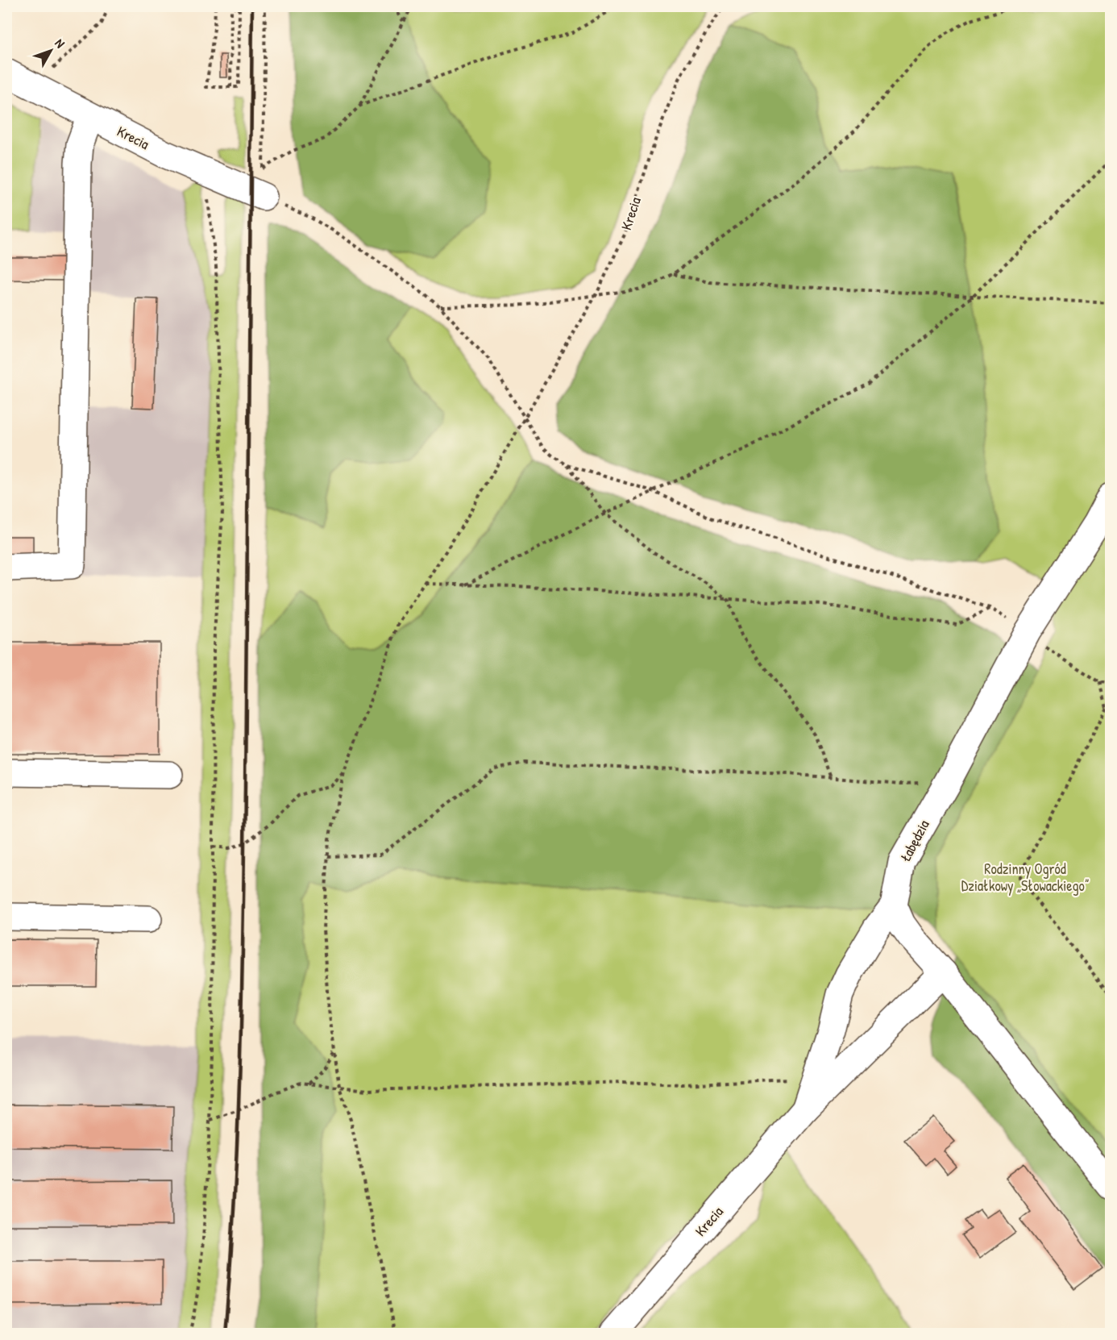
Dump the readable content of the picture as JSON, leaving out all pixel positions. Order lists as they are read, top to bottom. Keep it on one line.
{"streets":{"street":["Krecia","Łabędzia"]},"crossings":[["Krecia","Łabędzia"]],"parks":["Rodzinny Ogród Działkowy „Słowackiego”"],"north":"top right"}
